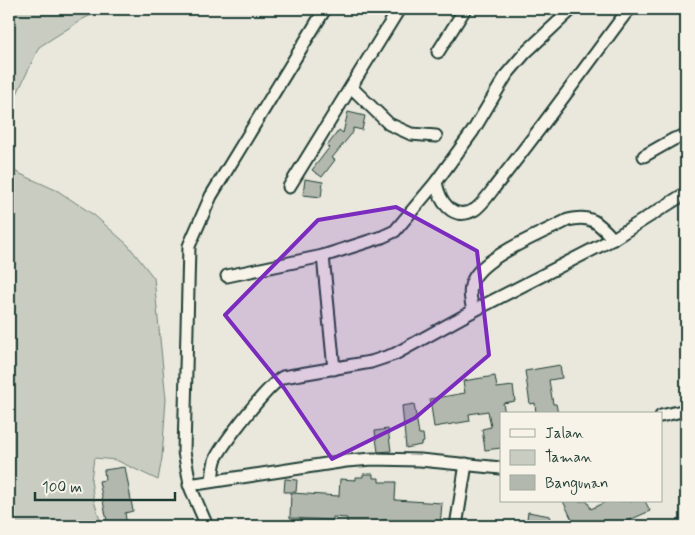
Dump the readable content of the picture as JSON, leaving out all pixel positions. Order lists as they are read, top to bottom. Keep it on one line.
{"legend":["Jalan","Taman","Bangunan"],"scale_bar":"100 m"}
